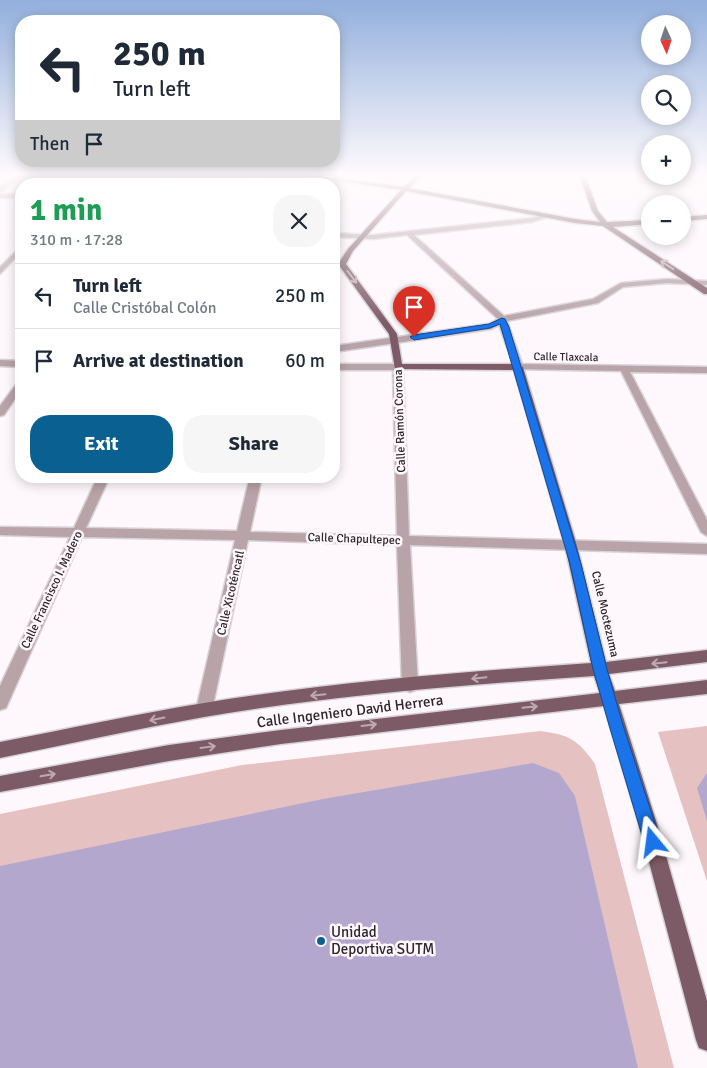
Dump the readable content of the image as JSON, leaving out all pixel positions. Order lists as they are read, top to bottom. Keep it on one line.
{"streets":{"main road":["Calle Tlaxcala","Calle Ramón Corona","Calle Moctezuma","Calle Ingeniero David Herrera"],"street":["Calle Chapultepec","Calle Francisco I. Madero","Calle Xicoténcatl"]},"crossings":[["Calle Tlaxcala","Calle Ramón Corona"],["Calle Tlaxcala","Calle Moctezuma"],["Calle Ramón Corona","Calle Chapultepec"],["Calle Ramón Corona","Calle Ingeniero David Herrera"],["Calle Chapultepec","Calle Francisco I. Madero"],["Calle Chapultepec","Calle Xicoténcatl"],["Calle Chapultepec","Calle Moctezuma"],["Calle Xicoténcatl","Calle Ingeniero David Herrera"],["Calle Moctezuma","Calle Ingeniero David Herrera"]],"places":["Unidad Deportiva SUTM"],"north":"bottom","page":{"map_buttons":["+","−"],"turn":["250 m","Turn left"],"then":"Then","heading":["1 min","310 m · 17:28"],"list":[{"name":"Turn left","note":"Calle Cristóbal Colón","value":"250 m"},{"name":"Arrive at destination","value":"60 m"}],"buttons":["Exit","Share"]}}
